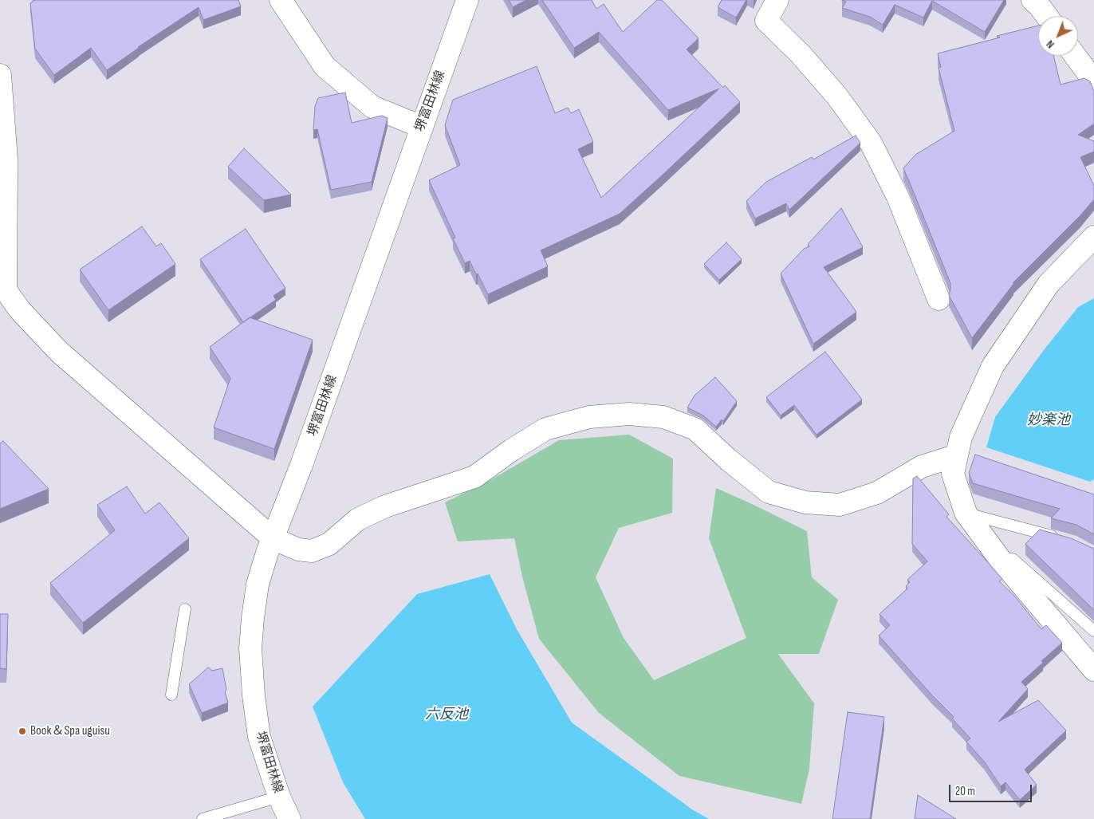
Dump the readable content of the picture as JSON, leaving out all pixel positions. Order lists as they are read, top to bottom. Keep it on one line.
{"streets":{"street":["堺富田林線"]},"water":["妙楽池","六反池"],"places":["Book＆Spa uguisu"],"scale_bar":"20 m","north":"bottom left"}
